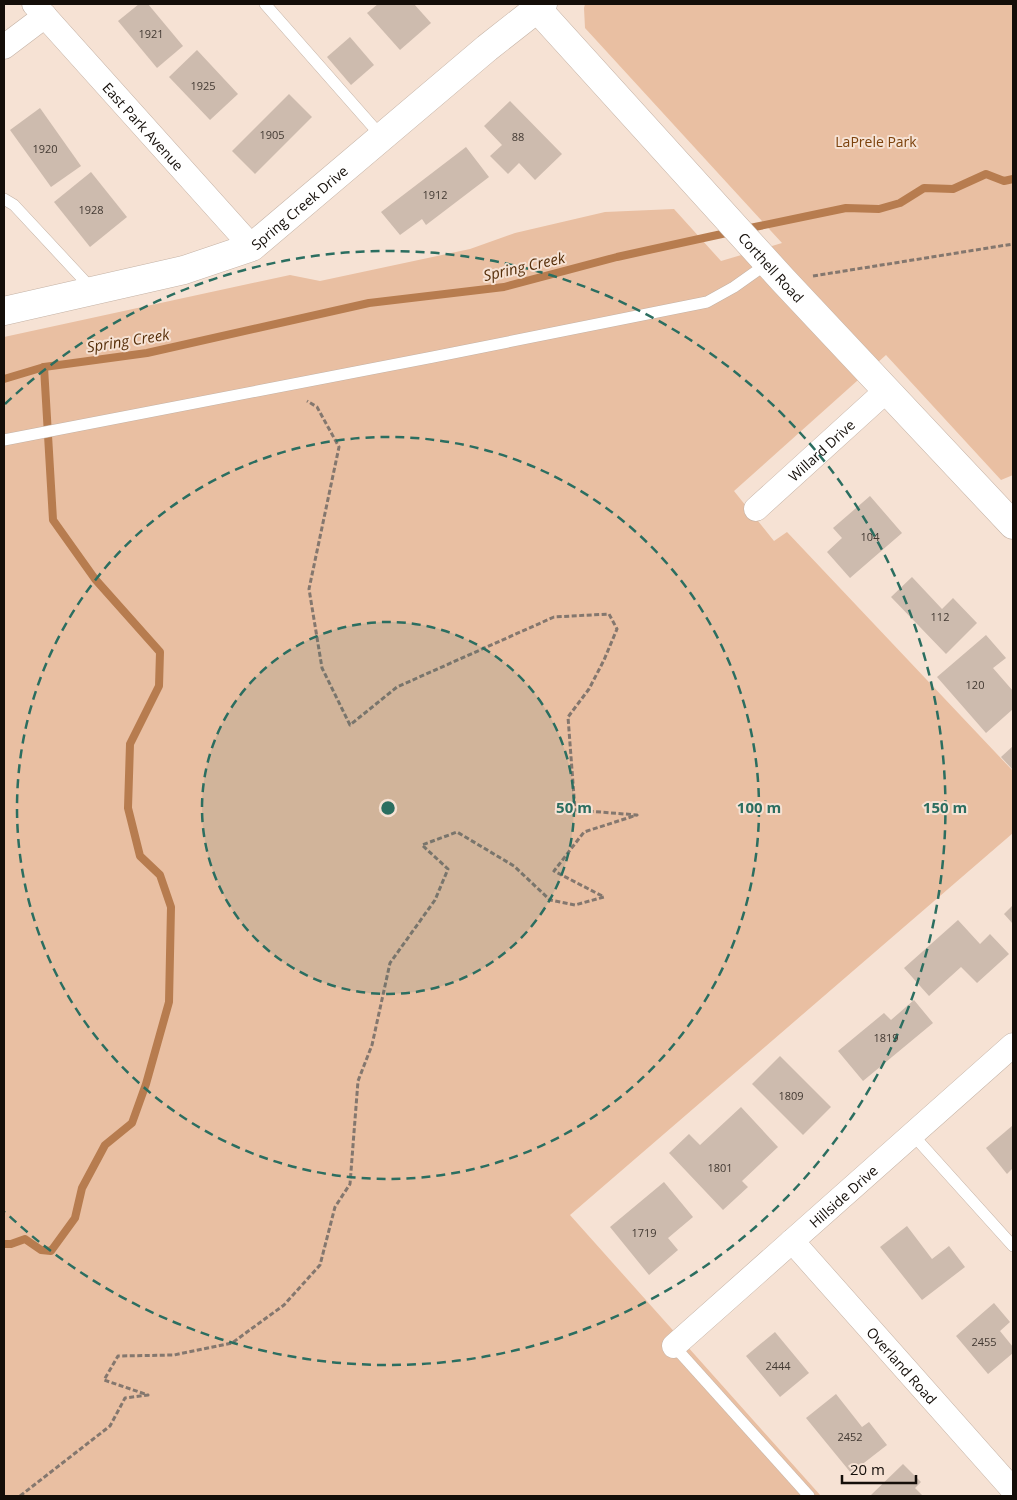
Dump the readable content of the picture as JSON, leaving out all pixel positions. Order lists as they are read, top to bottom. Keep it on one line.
{"streets":{"street":["East Park Avenue","Spring Creek Drive","Corthell Road","Willard Drive","Hillside Drive","Overland Road"]},"crossings":[["East Park Avenue","Spring Creek Drive"],["Spring Creek Drive","Corthell Road"],["Corthell Road","Willard Drive"],["Hillside Drive","Overland Road"]],"water":["Spring Creek"],"parks":["LaPrele Park"],"house_numbers":["1921","1925","1905","88","1920","1912","1928","104","112","120","1819","1809","1801","1719","2455","2444","2452"],"scale_bar":"20 m","rings":["50 m","100 m","150 m"]}
